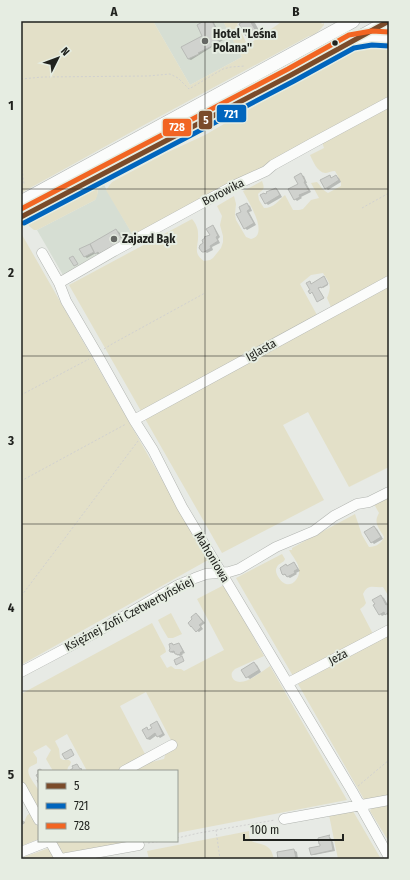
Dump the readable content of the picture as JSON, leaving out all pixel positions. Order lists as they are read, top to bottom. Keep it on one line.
{"streets":{"street":["Borowika","Iglasta","Mahoniowa","Księżnej Zofii Czetwertyńskiej","Jeża"]},"crossings":[["Borowika","Mahoniowa"],["Iglasta","Mahoniowa"],["Mahoniowa","Księżnej Zofii Czetwertyńskiej"],["Mahoniowa","Jeża"]],"places":["Hotel \"Leśna Polana\"","Zajazd Bąk"],"lines":["transit line 5","transit line 728","transit line 721"],"legend":["5","721","728"],"scale_bar":"100 m","north":"top right","grid":{"columns":["A","B"],"rows":["1","2","3","4","5"]}}
